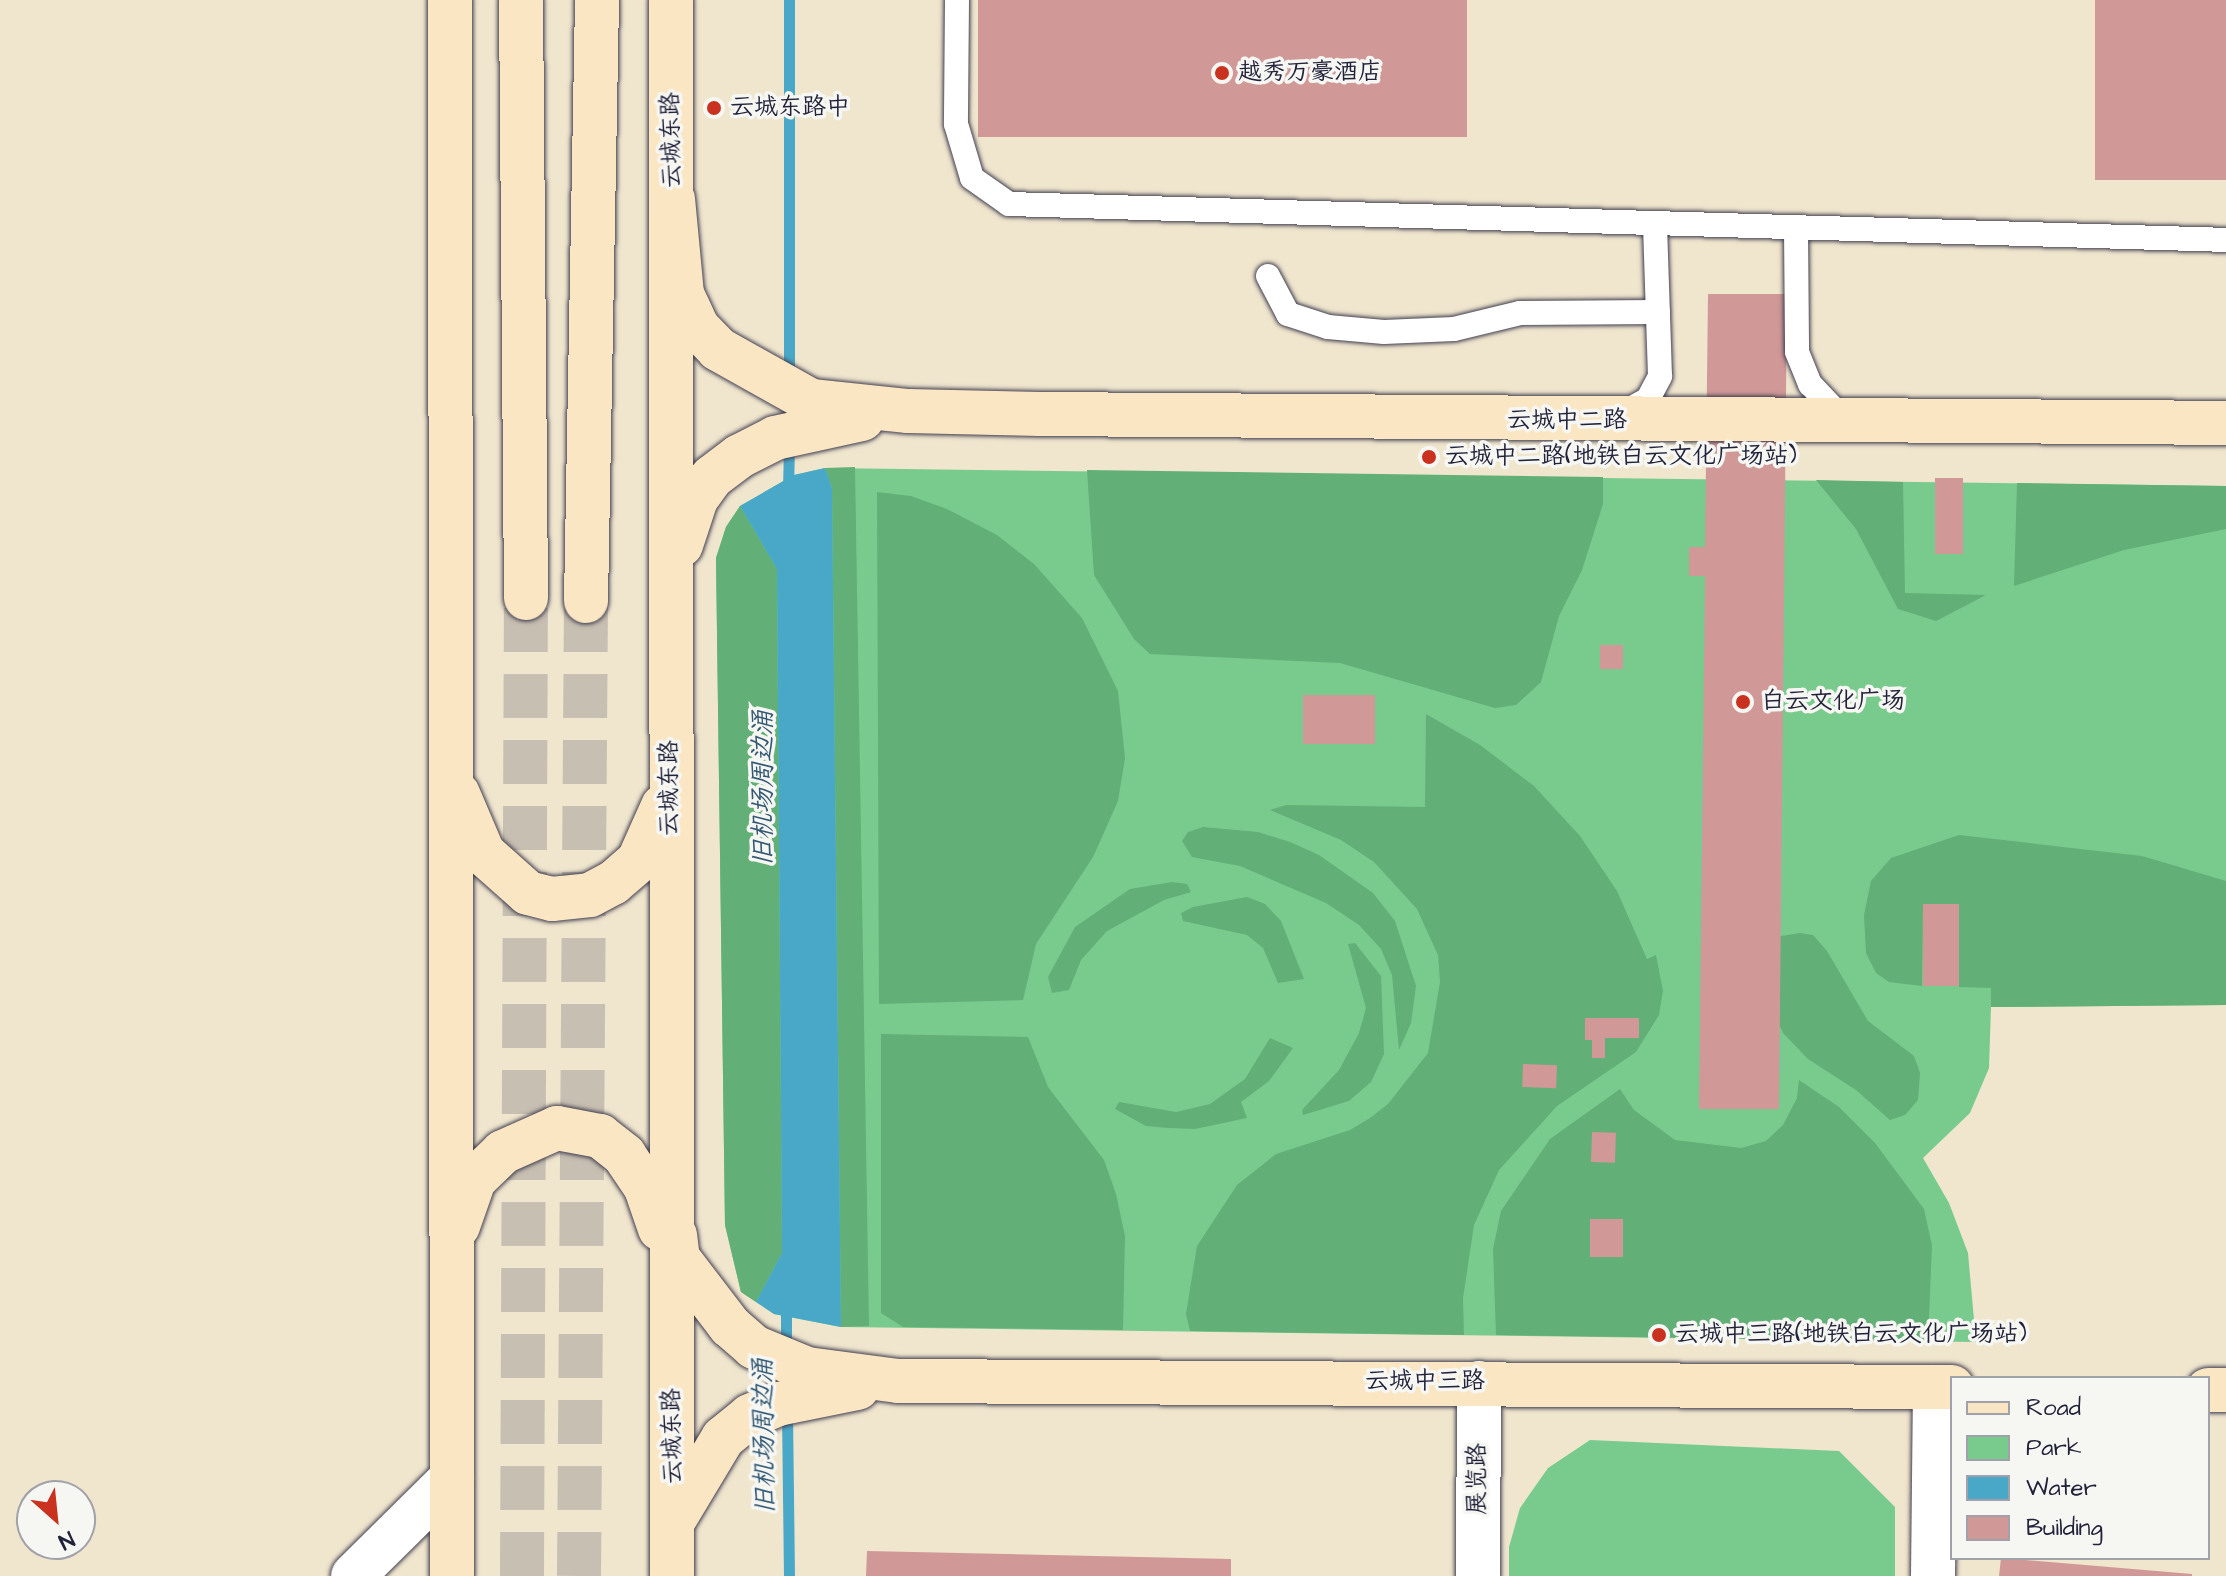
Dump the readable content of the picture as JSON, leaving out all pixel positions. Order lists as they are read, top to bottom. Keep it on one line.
{"streets":{"street":["云城东路","云城中二路","云城中三路","展览路"]},"crossings":[["云城中三路","展览路"]],"water":["旧机场周边涌"],"places":["越秀万豪酒店","云城东路中","云城中二路(地铁白云文化广场站)","白云文化广场","云城中三路(地铁白云文化广场站)"],"legend":["Road","Park","Water","Building"],"north":"bottom right"}
